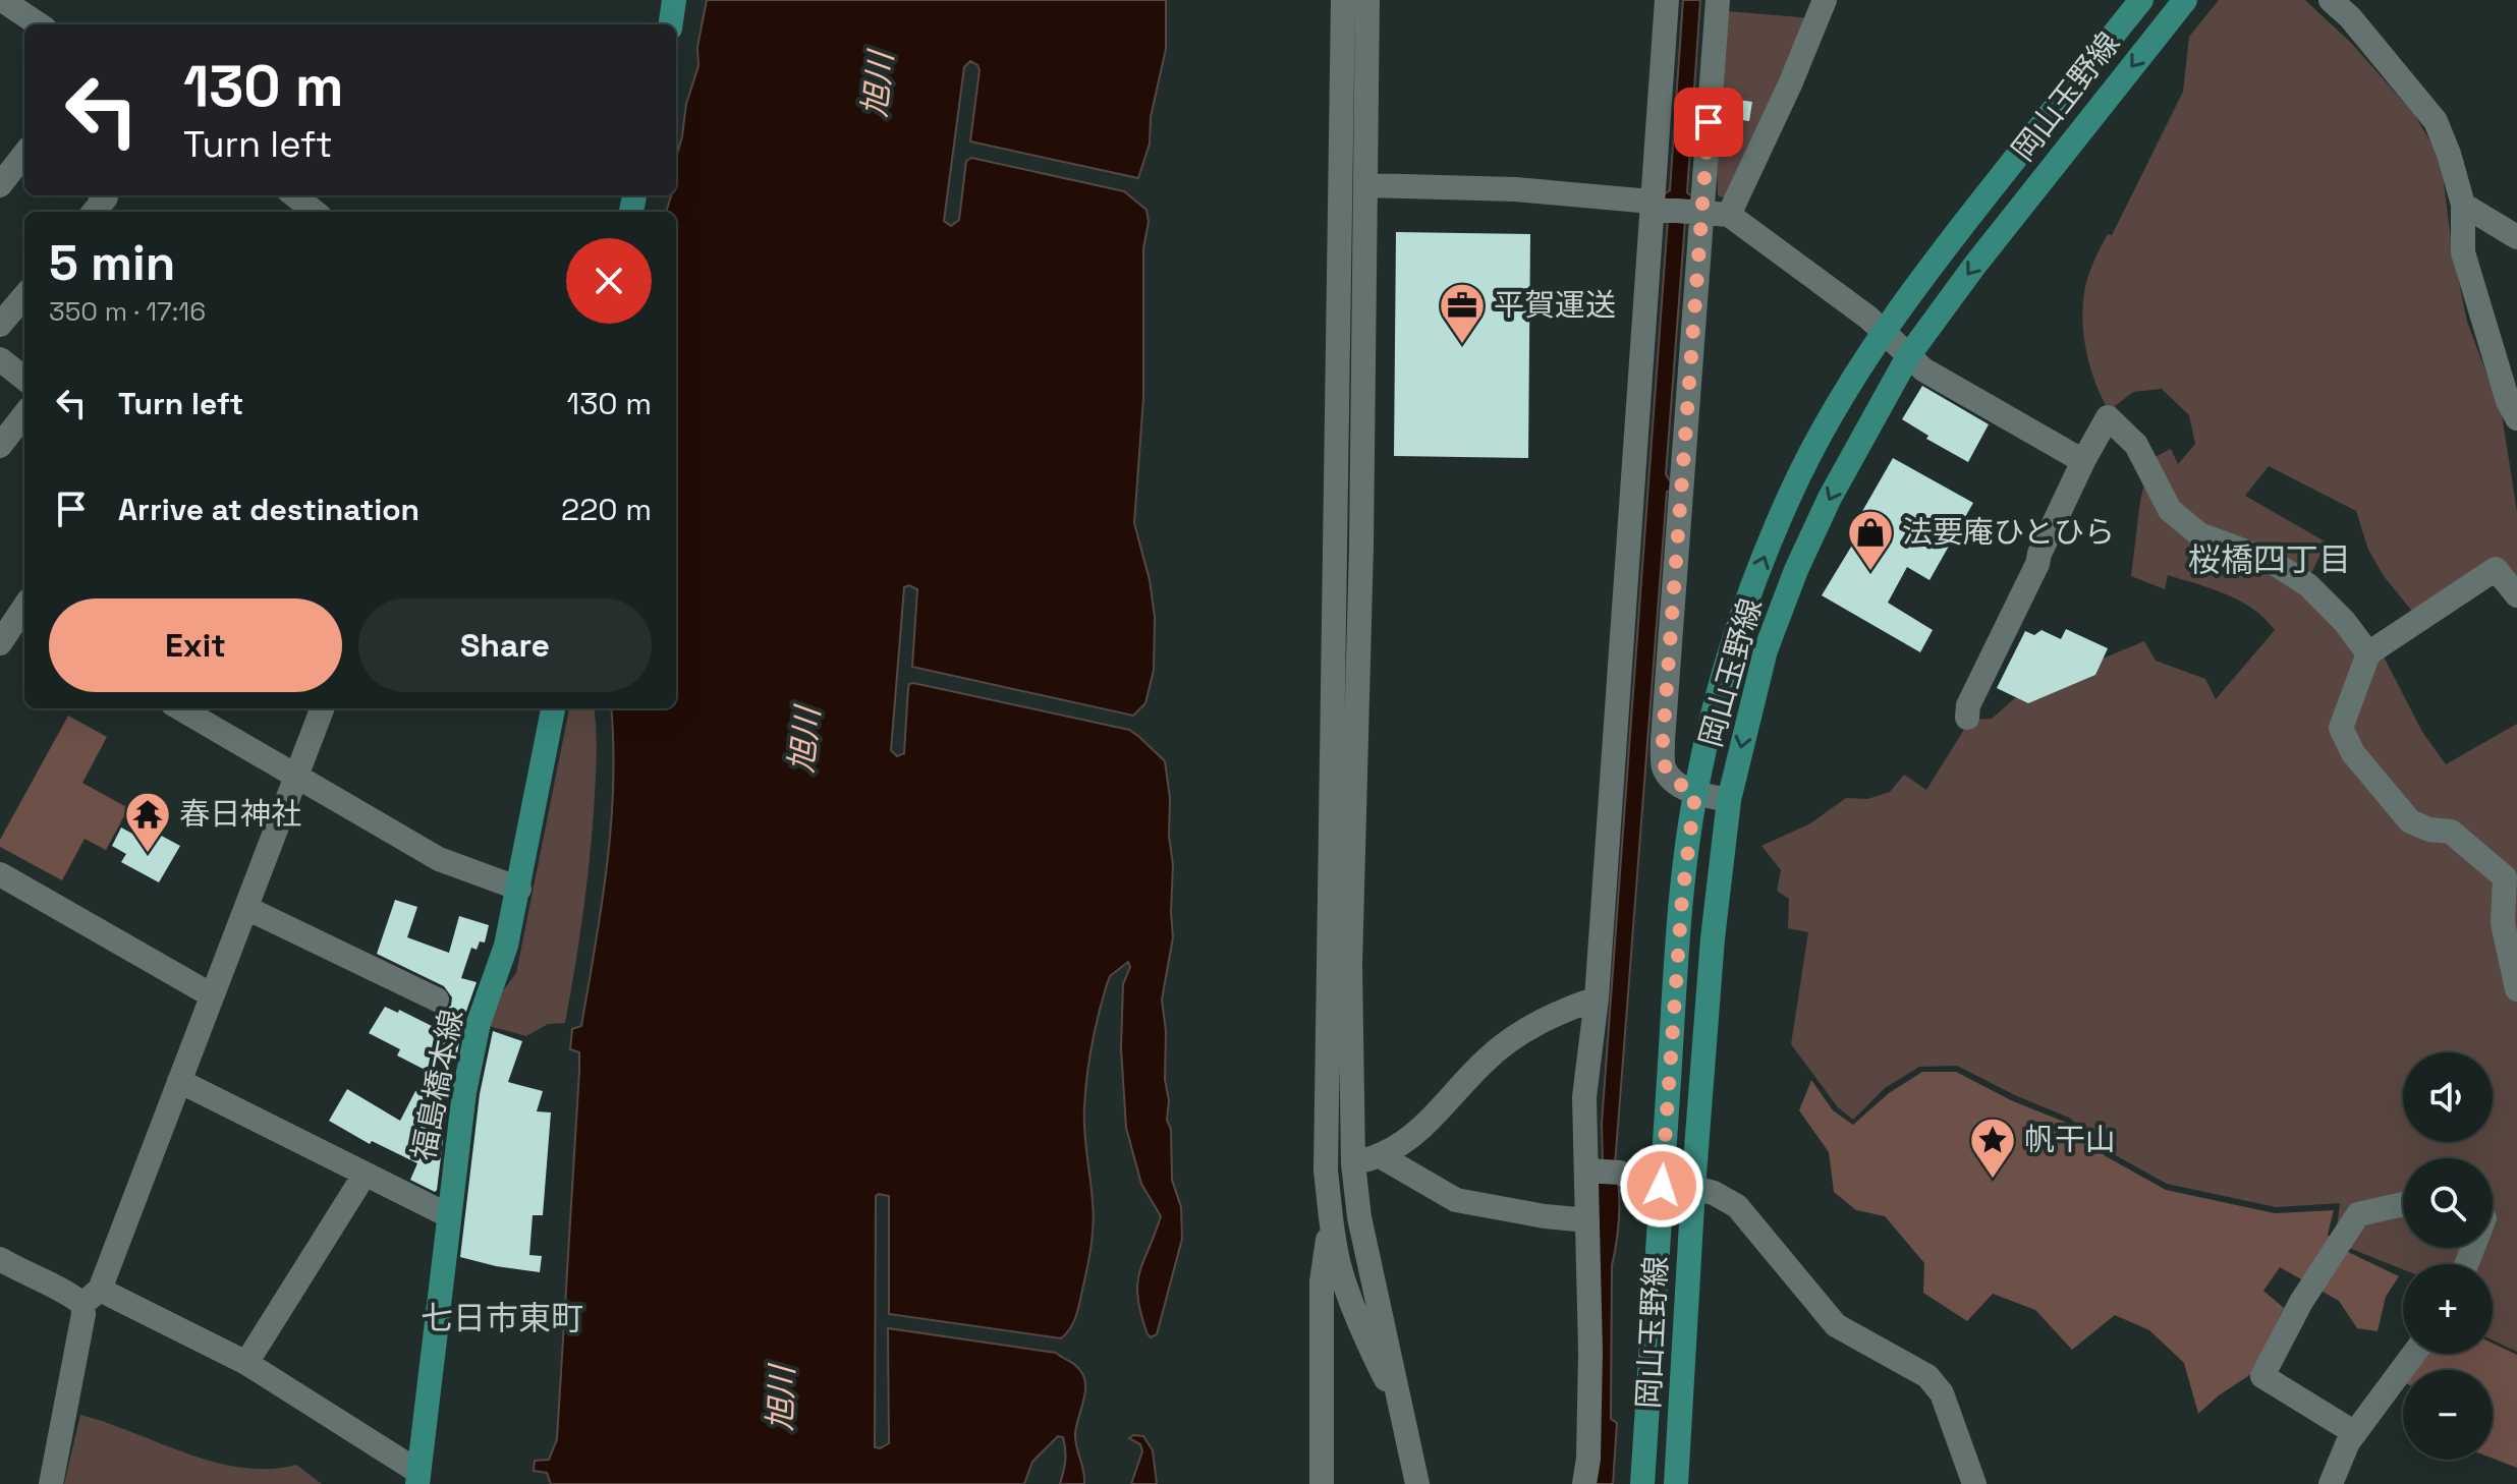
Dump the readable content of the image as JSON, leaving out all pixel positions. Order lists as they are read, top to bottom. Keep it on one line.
{"streets":{"main road":["岡山玉野線","福島橋本線"]},"districts":["桜橋四丁目","七日市東町"],"water":["旭川"],"places":{"office":["平賀運送"],"shop":["法要庵ひとひら"],"temple":["春日神社"],"place":["帆干山"]},"page":{"turn":["130 m","Turn left"],"heading":["5 min","350 m · 17:16"],"list":[{"name":"Turn left","value":"130 m"},{"name":"Arrive at destination","value":"220 m"}],"buttons":["Exit","Share"],"map_buttons":["+","−"]}}
